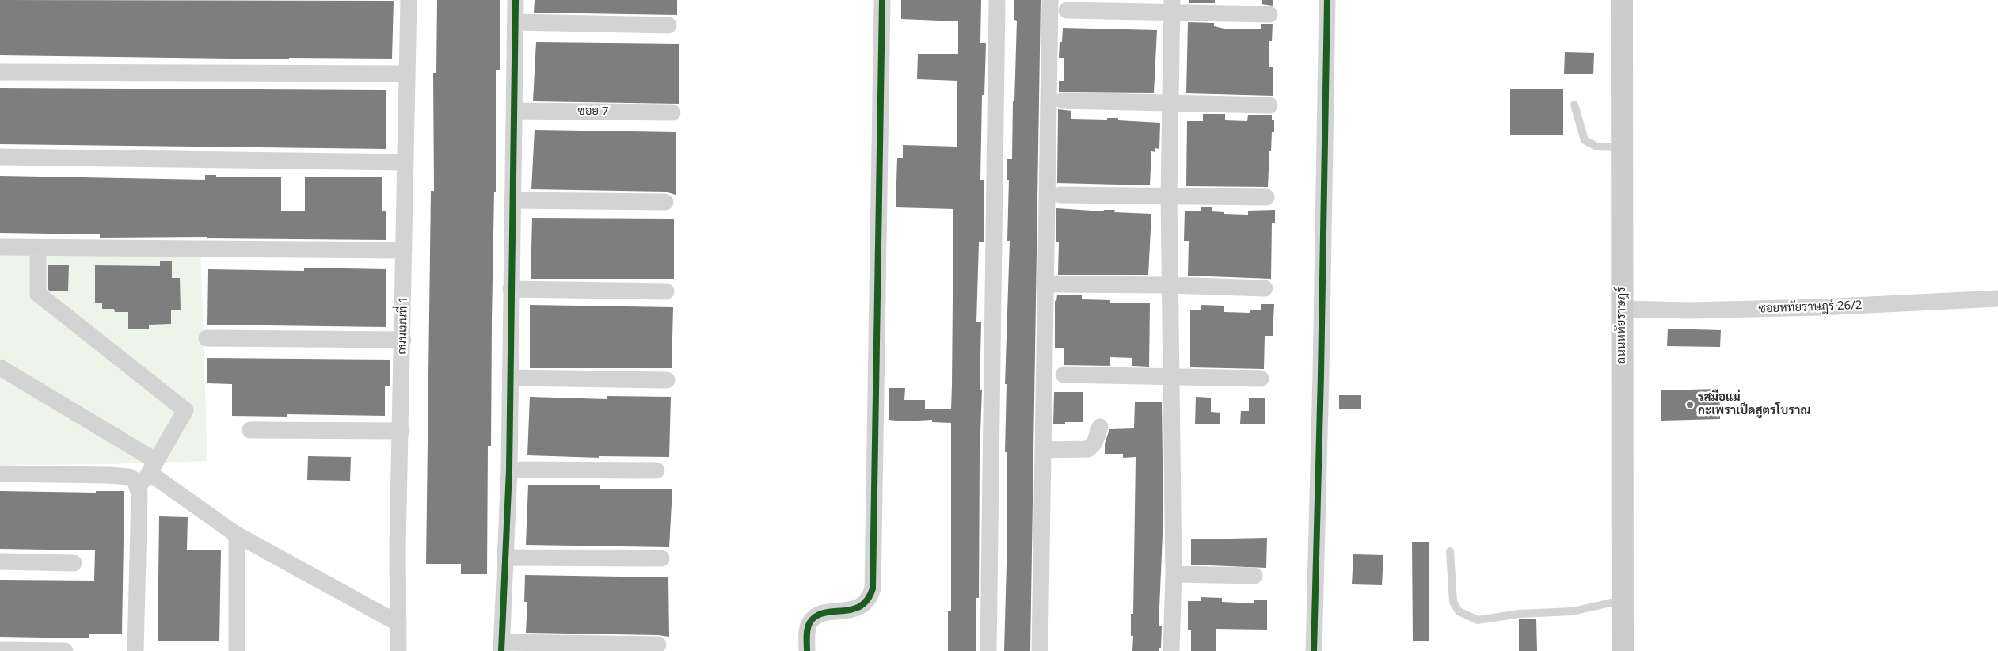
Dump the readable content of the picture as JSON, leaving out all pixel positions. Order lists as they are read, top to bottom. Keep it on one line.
{"streets":{"main road":["ถนนหทัยราษฎร์"],"street":["ซอย 7","ซอยหทัยราษฎร์ 26/2","ถนนเมนที่ 1"]},"crossings":[["ซอยหทัยราษฎร์ 26/2","ถนนหทัยราษฎร์"]],"places":["รสมือแม่ กะเพราเป็ดสูตรโบราณ"]}
